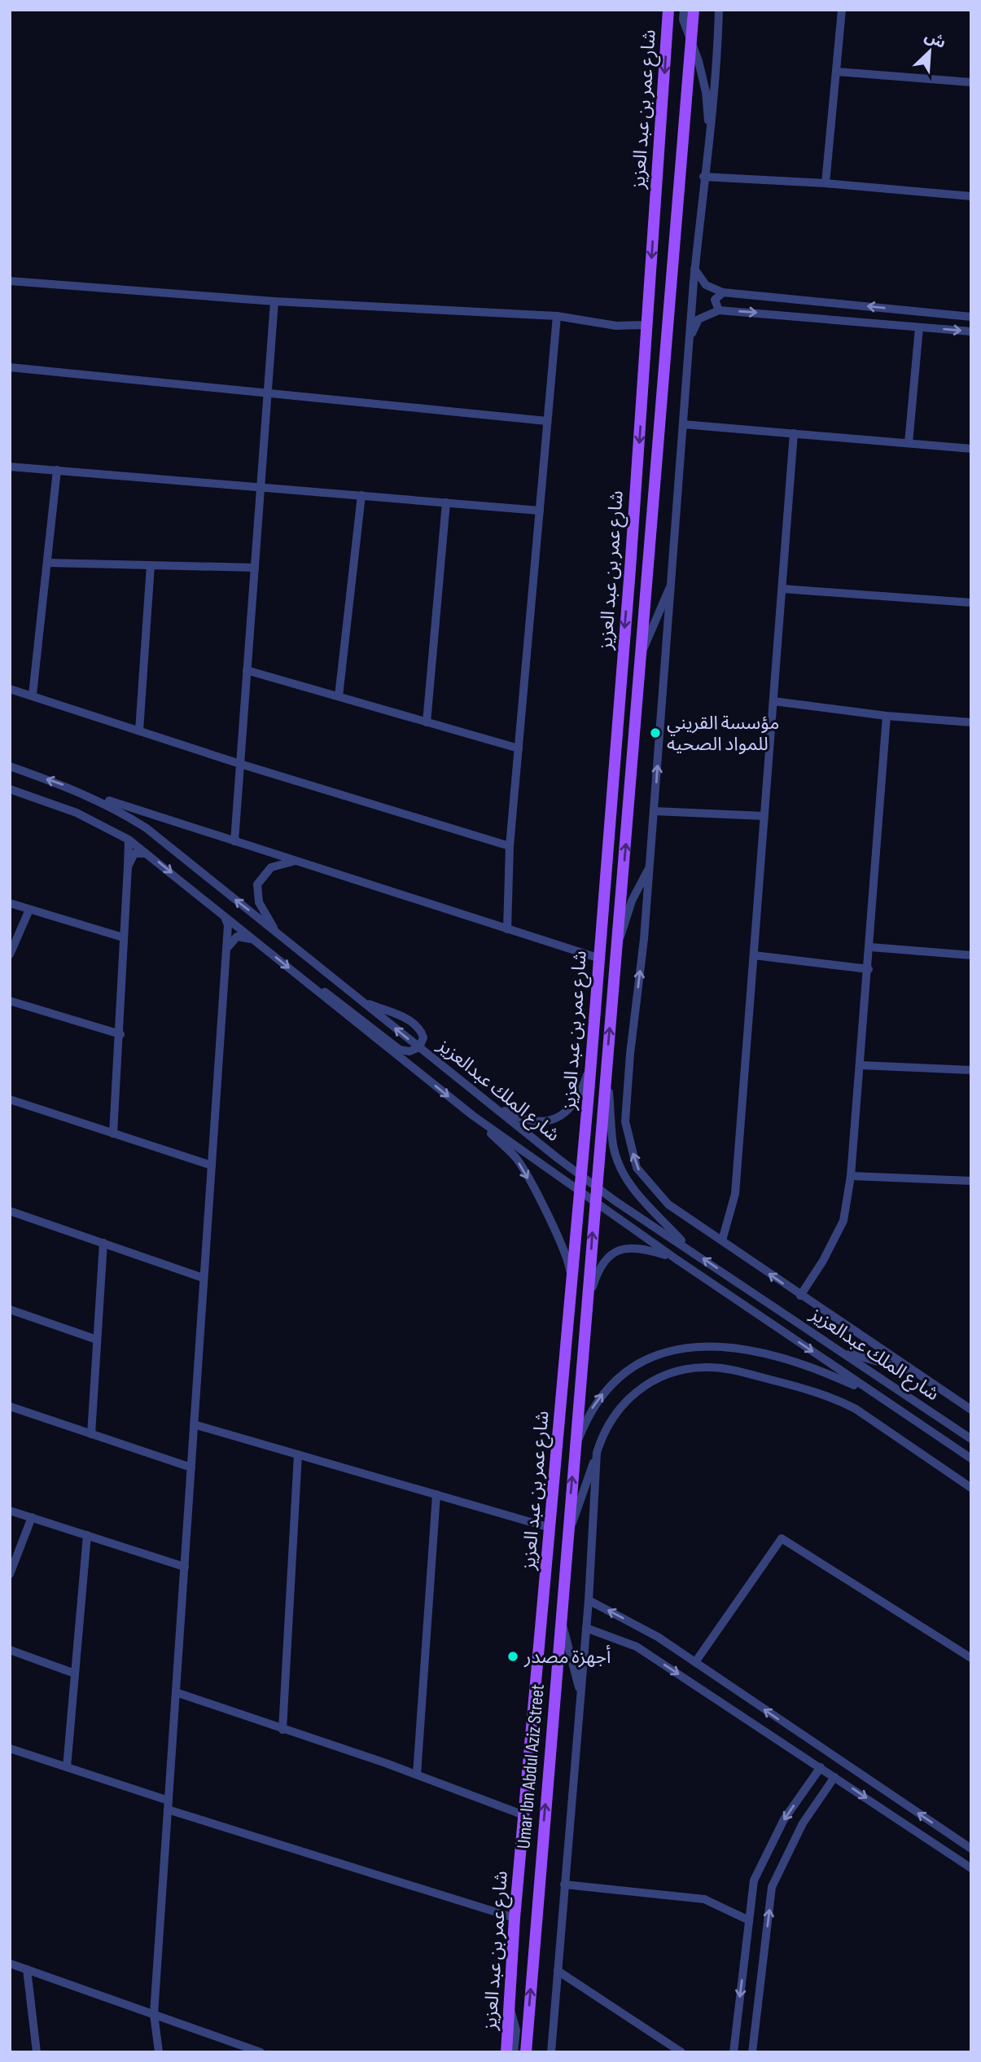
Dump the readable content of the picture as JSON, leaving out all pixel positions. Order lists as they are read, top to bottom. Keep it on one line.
{"streets":{"main road":["شارع عمر بن عبد العزيز","Umar Ibn Abdul Aziz Street"],"street":["شارع الملك عبدالعزيز"]},"crossings":[["شارع عمر بن عبد العزيز","شارع الملك عبدالعزيز"],["شارع عمر بن عبد العزيز","Umar Ibn Abdul Aziz Street"]],"one_way":["Umar Ibn Abdul Aziz Street"],"places":["مؤسسة القريني للمواد الصحيه","أجهزة مصدر"],"north":"top right"}
